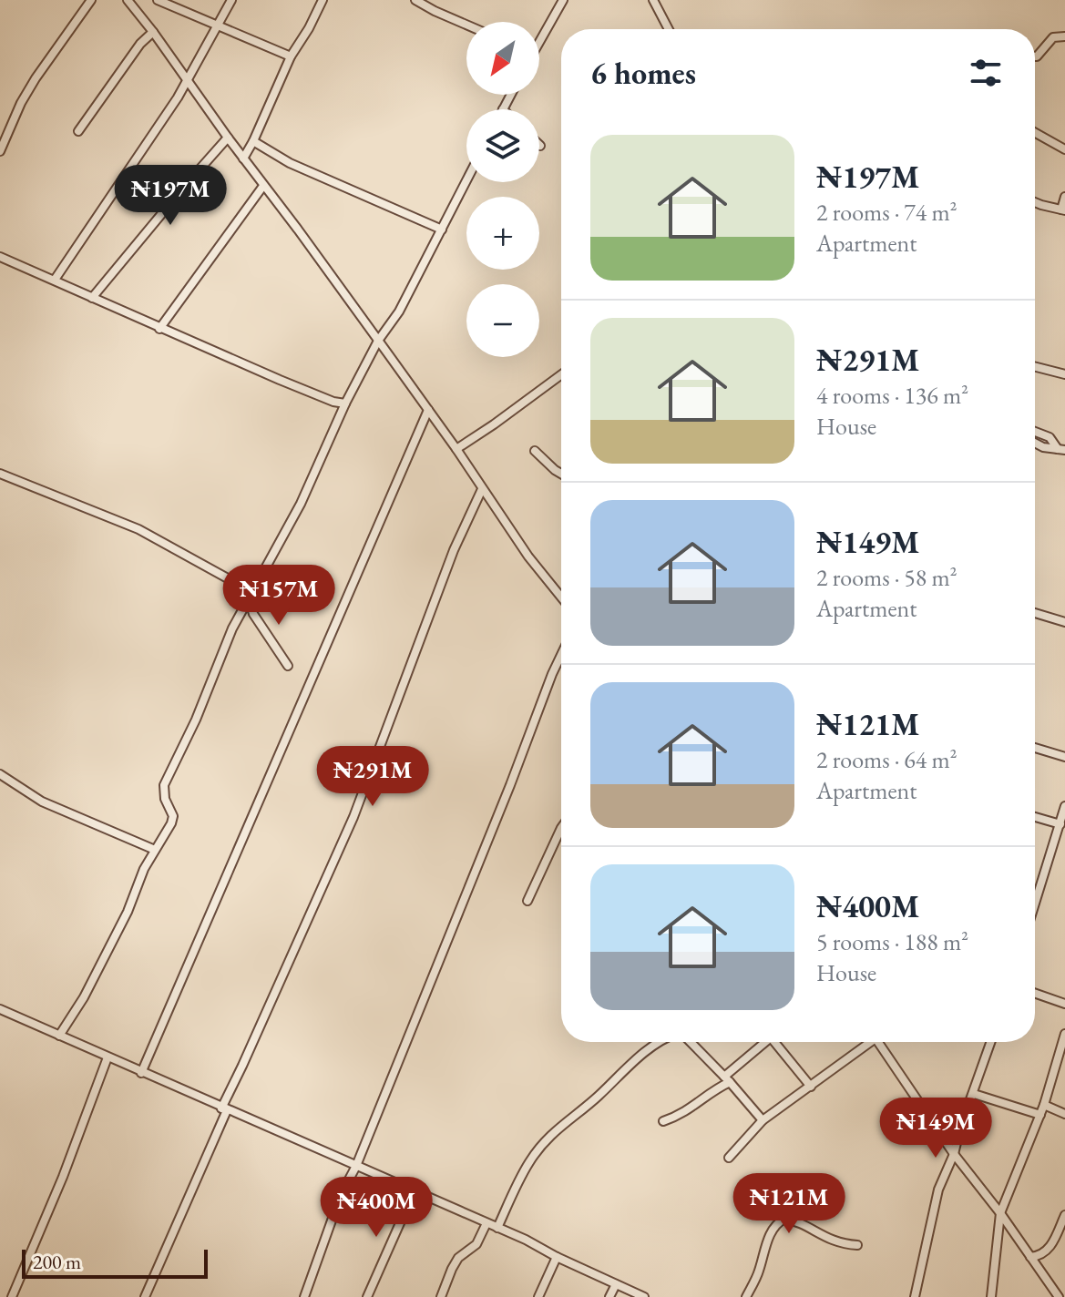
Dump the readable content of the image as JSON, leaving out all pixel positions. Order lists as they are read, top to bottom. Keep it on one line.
{"scale_bar":"200 m","north":"bottom left","page":{"map_buttons":["+","−"],"heading":"6 homes","list":[{"name":"₦197M","note":"2 rooms · 74 m² · Apartment"},{"name":"₦291M","note":"4 rooms · 136 m² · House"},{"name":"₦149M","note":"2 rooms · 58 m² · Apartment"},{"name":"₦121M","note":"2 rooms · 64 m² · Apartment"},{"name":"₦400M","note":"5 rooms · 188 m² · House"}],"price":["₦197M","₦157M","₦291M","₦149M","₦121M","₦400M"],"scale":"200 m"}}
